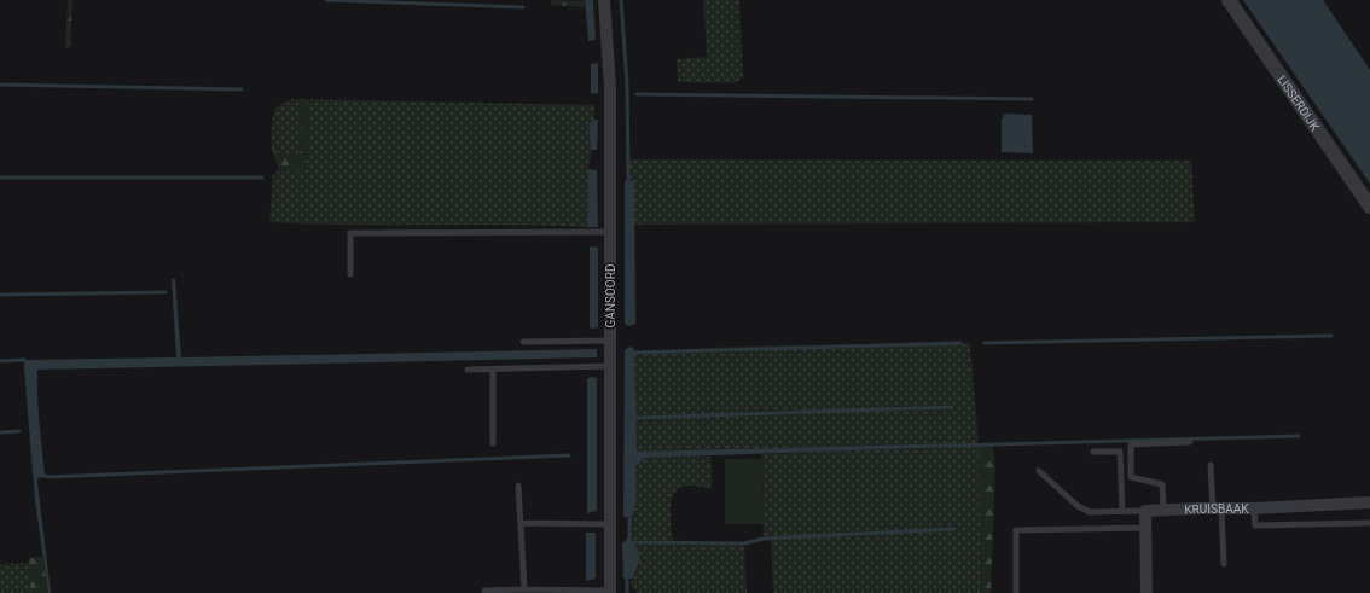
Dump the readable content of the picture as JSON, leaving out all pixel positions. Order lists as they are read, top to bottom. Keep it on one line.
{"streets":{"street":["LISSERDIJK","GANSOORD","KRUISBAAK"]}}
